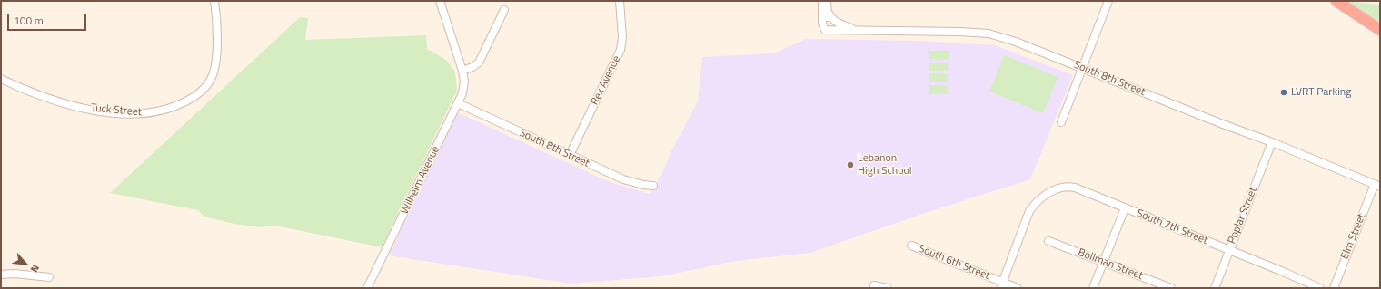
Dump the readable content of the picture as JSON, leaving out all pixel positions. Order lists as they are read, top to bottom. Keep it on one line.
{"streets":{"street":["South 8th Street","Rex Avenue","Tuck Street","Wilhelm Avenue","Poplar Street","South 7th Street","Elm Street","South 6th Street","Bollman Street"]},"crossings":[["South 8th Street","Rex Avenue"],["South 8th Street","Wilhelm Avenue"],["South 8th Street","Poplar Street"],["South 8th Street","Elm Street"],["Poplar Street","South 7th Street"],["South 7th Street","South 6th Street"]],"places":["LVRT Parking","Lebanon High School"],"scale_bar":"100 m","north":"bottom right"}
